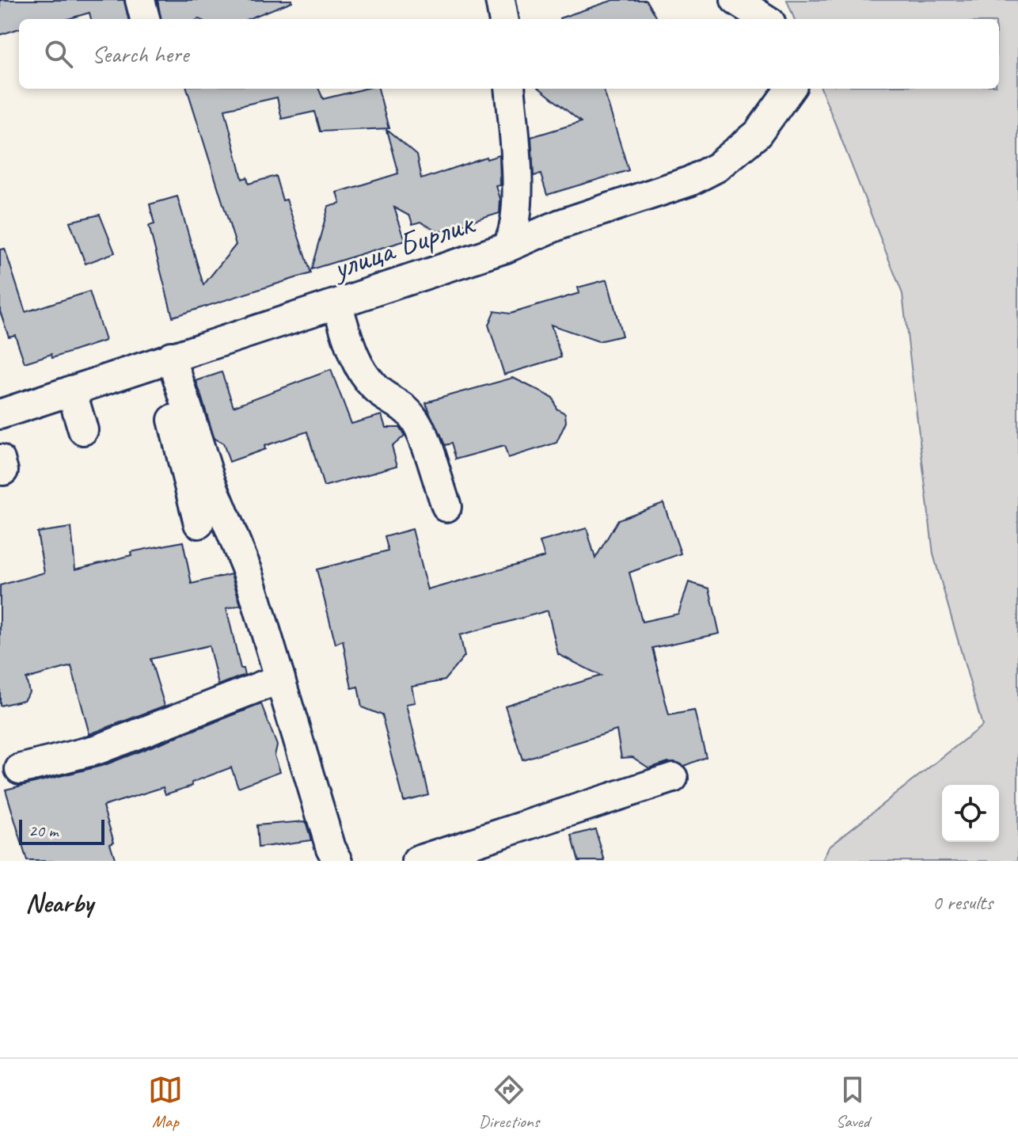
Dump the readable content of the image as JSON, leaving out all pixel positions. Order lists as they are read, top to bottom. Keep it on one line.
{"streets":{"street":["улица Бирлик"]},"scale_bar":"20 m","page":{"search":"Search here","scale":"20 m","heading":["Nearby","0 results"],"nav":["Map","Directions","Saved"]}}
